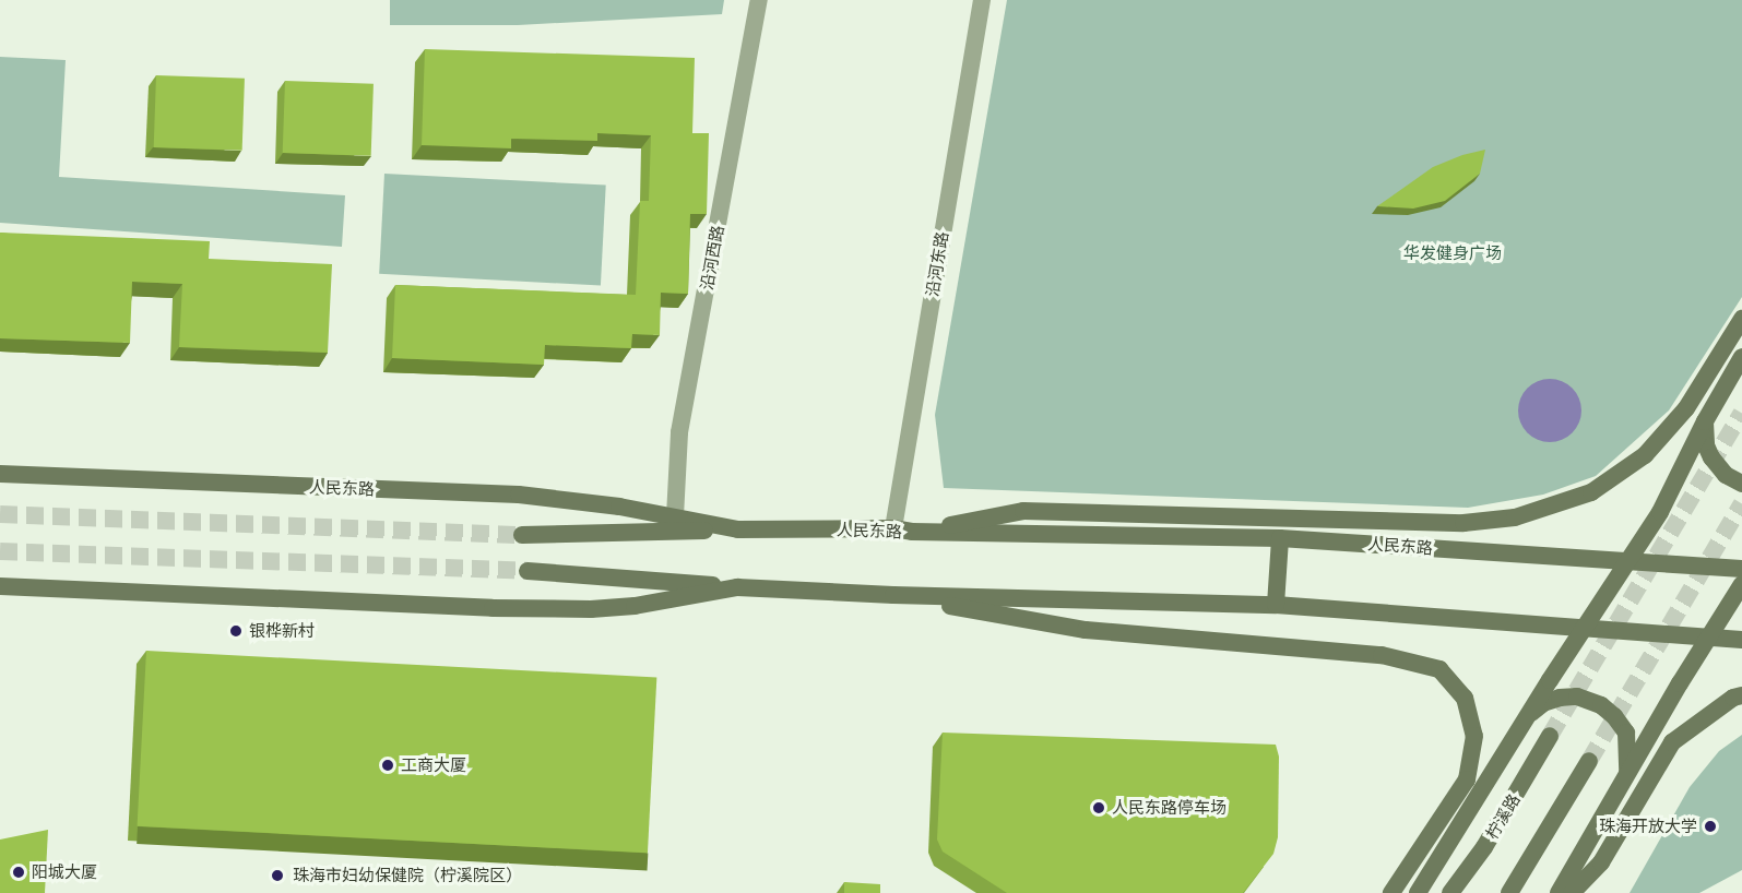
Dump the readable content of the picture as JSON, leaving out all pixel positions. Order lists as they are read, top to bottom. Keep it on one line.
{"streets":{"main road":["人民东路","柠溪路"],"street":["沿河西路","沿河东路"]},"crossings":[["沿河西路","人民东路"],["沿河东路","人民东路"]],"parks":["华发健身广场"],"places":["银桦新村","工商大厦","人民东路停车场","珠海开放大学","阳城大厦","珠海市妇幼保健院（柠溪院区）"]}
